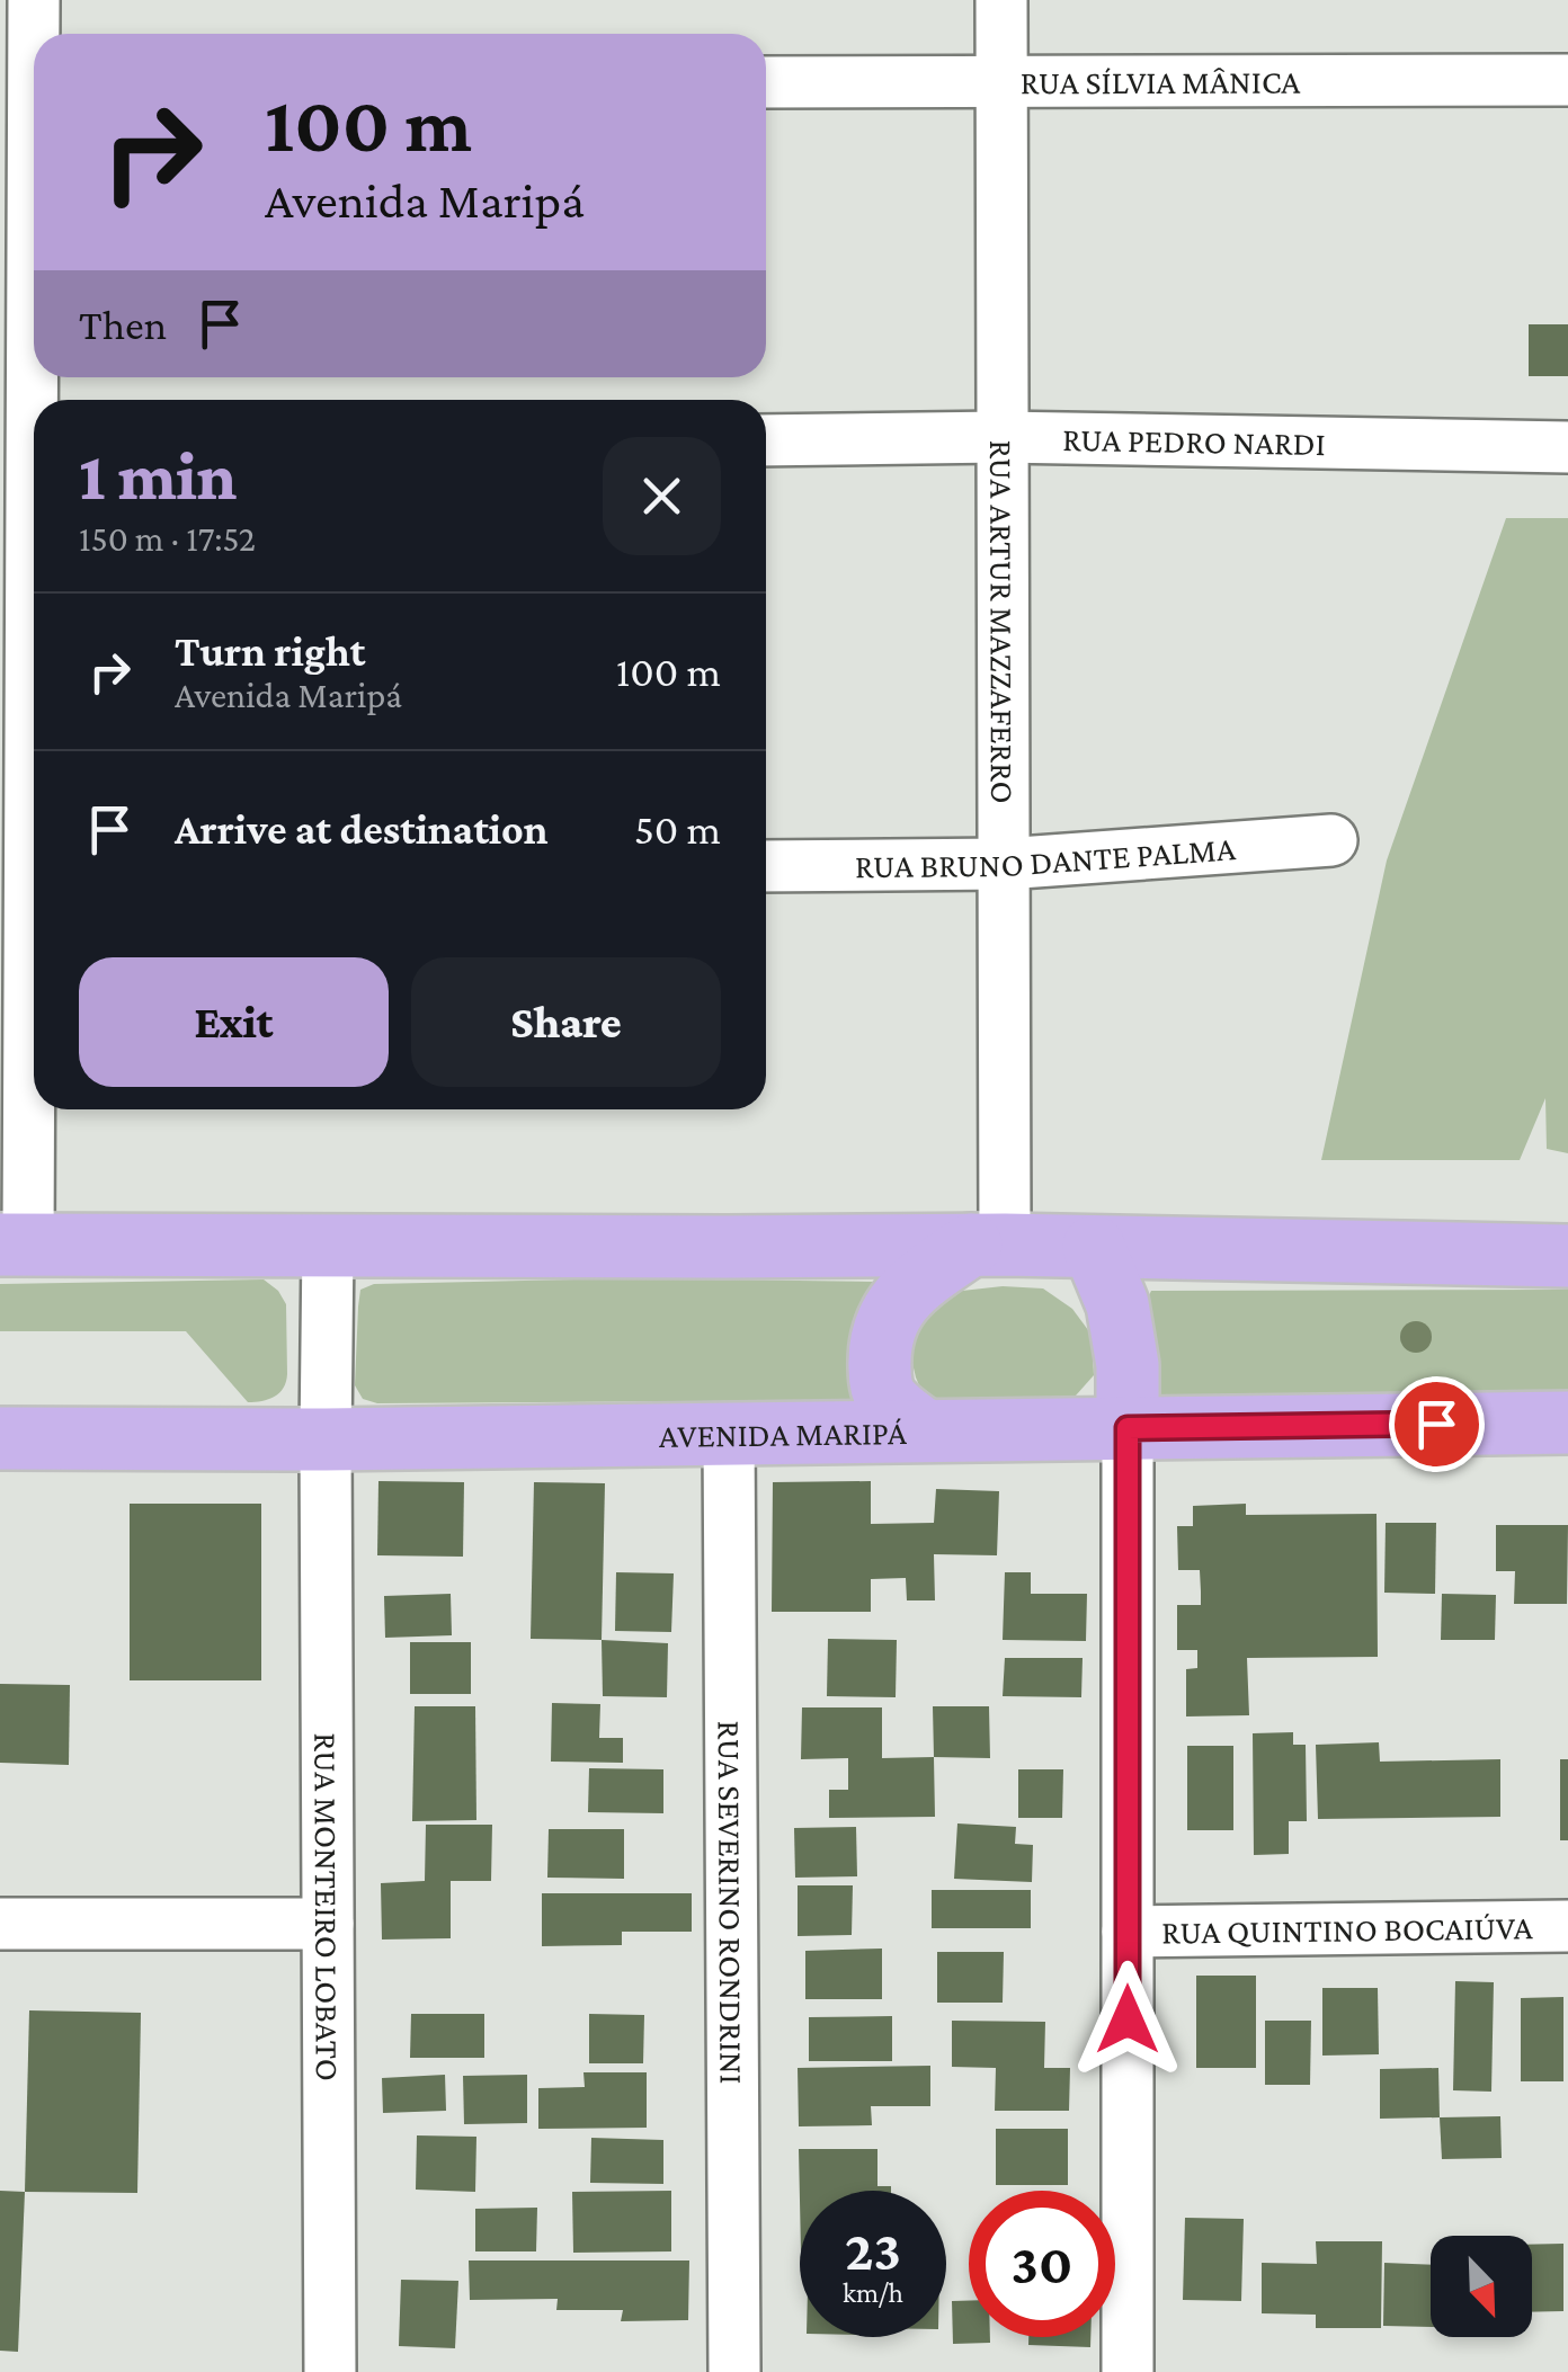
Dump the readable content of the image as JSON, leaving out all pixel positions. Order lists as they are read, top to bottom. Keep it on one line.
{"streets":{"main road":["AVENIDA MARIPÁ"],"street":["RUA SÍLVIA MÂNICA","RUA PEDRO NARDI","RUA ARTUR MAZZAFERRO","RUA BRUNO DANTE PALMA","RUA SEVERINO RONDRINI","RUA MONTEIRO LOBATO","RUA QUINTINO BOCAIÚVA"]},"crossings":[["RUA SÍLVIA MÂNICA","RUA ARTUR MAZZAFERRO"],["RUA PEDRO NARDI","RUA ARTUR MAZZAFERRO"],["RUA ARTUR MAZZAFERRO","RUA BRUNO DANTE PALMA"],["RUA ARTUR MAZZAFERRO","AVENIDA MARIPÁ"],["AVENIDA MARIPÁ","RUA SEVERINO RONDRINI"],["AVENIDA MARIPÁ","RUA MONTEIRO LOBATO"]],"north":"bottom right","page":{"turn":["100 m","Avenida Maripá"],"then":"Then","heading":["1 min","150 m · 17:52"],"list":[{"name":"Turn right","note":"Avenida Maripá","value":"100 m"},{"name":"Arrive at destination","value":"50 m"}],"buttons":["Exit","Share"],"speed":"23 km/h","limit":"30"}}
